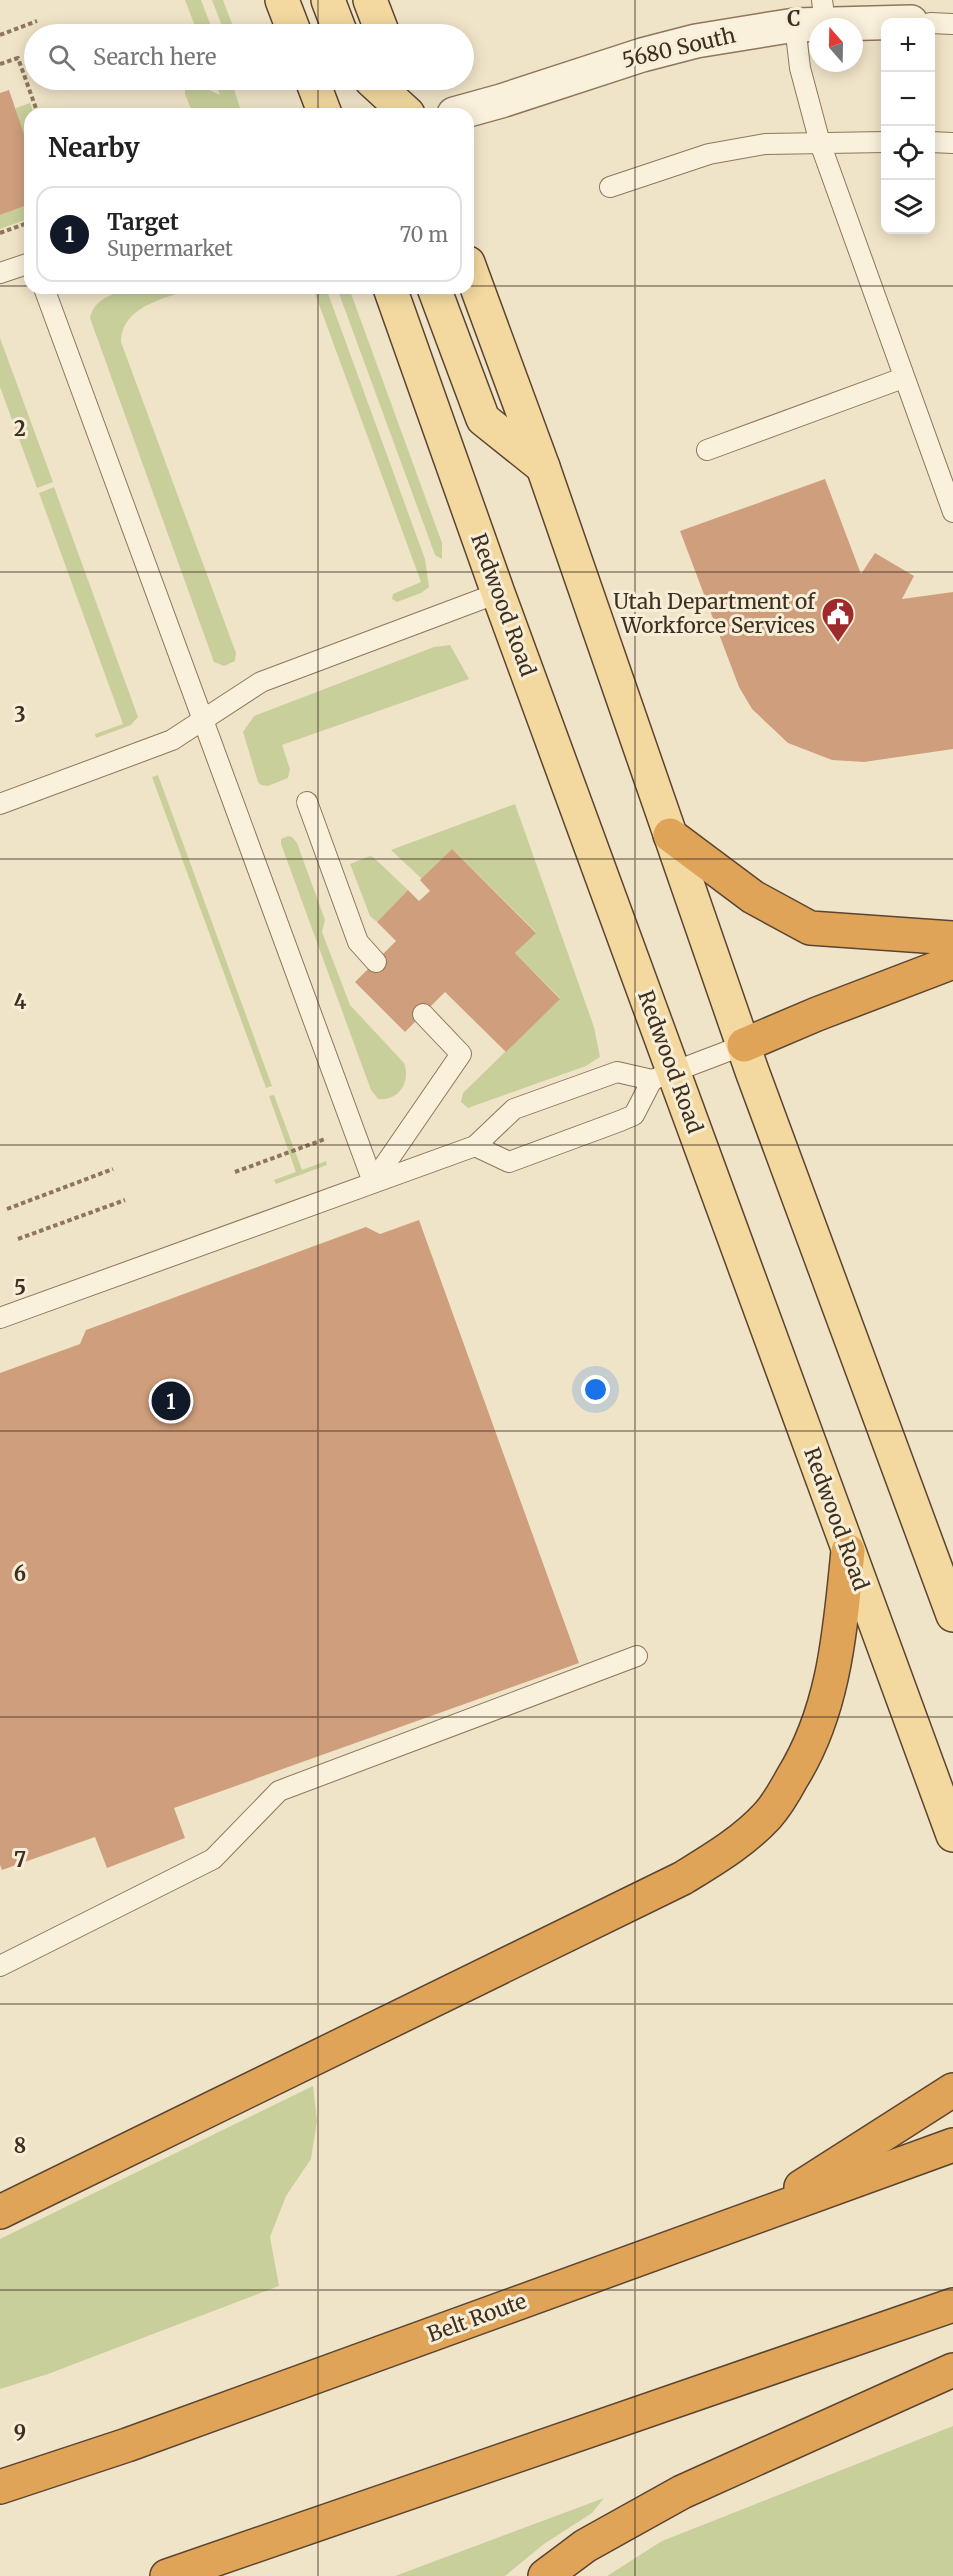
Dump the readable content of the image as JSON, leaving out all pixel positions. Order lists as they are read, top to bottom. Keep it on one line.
{"streets":{"highway":["Belt Route"],"main road":["Redwood Road"],"street":["5680 South"]},"places":{"public building":["Utah Department of Workforce Services"]},"north":"top","page":{"map_buttons":["+","−"],"search":"Search here","heading":"Nearby","list":[{"mark":"1","name":"Target","note":"Supermarket","value":"70 m"}],"pins":"1"},"grid":{"columns":["C"],"rows":["2","3","4","5","6","7","8","9"]}}
